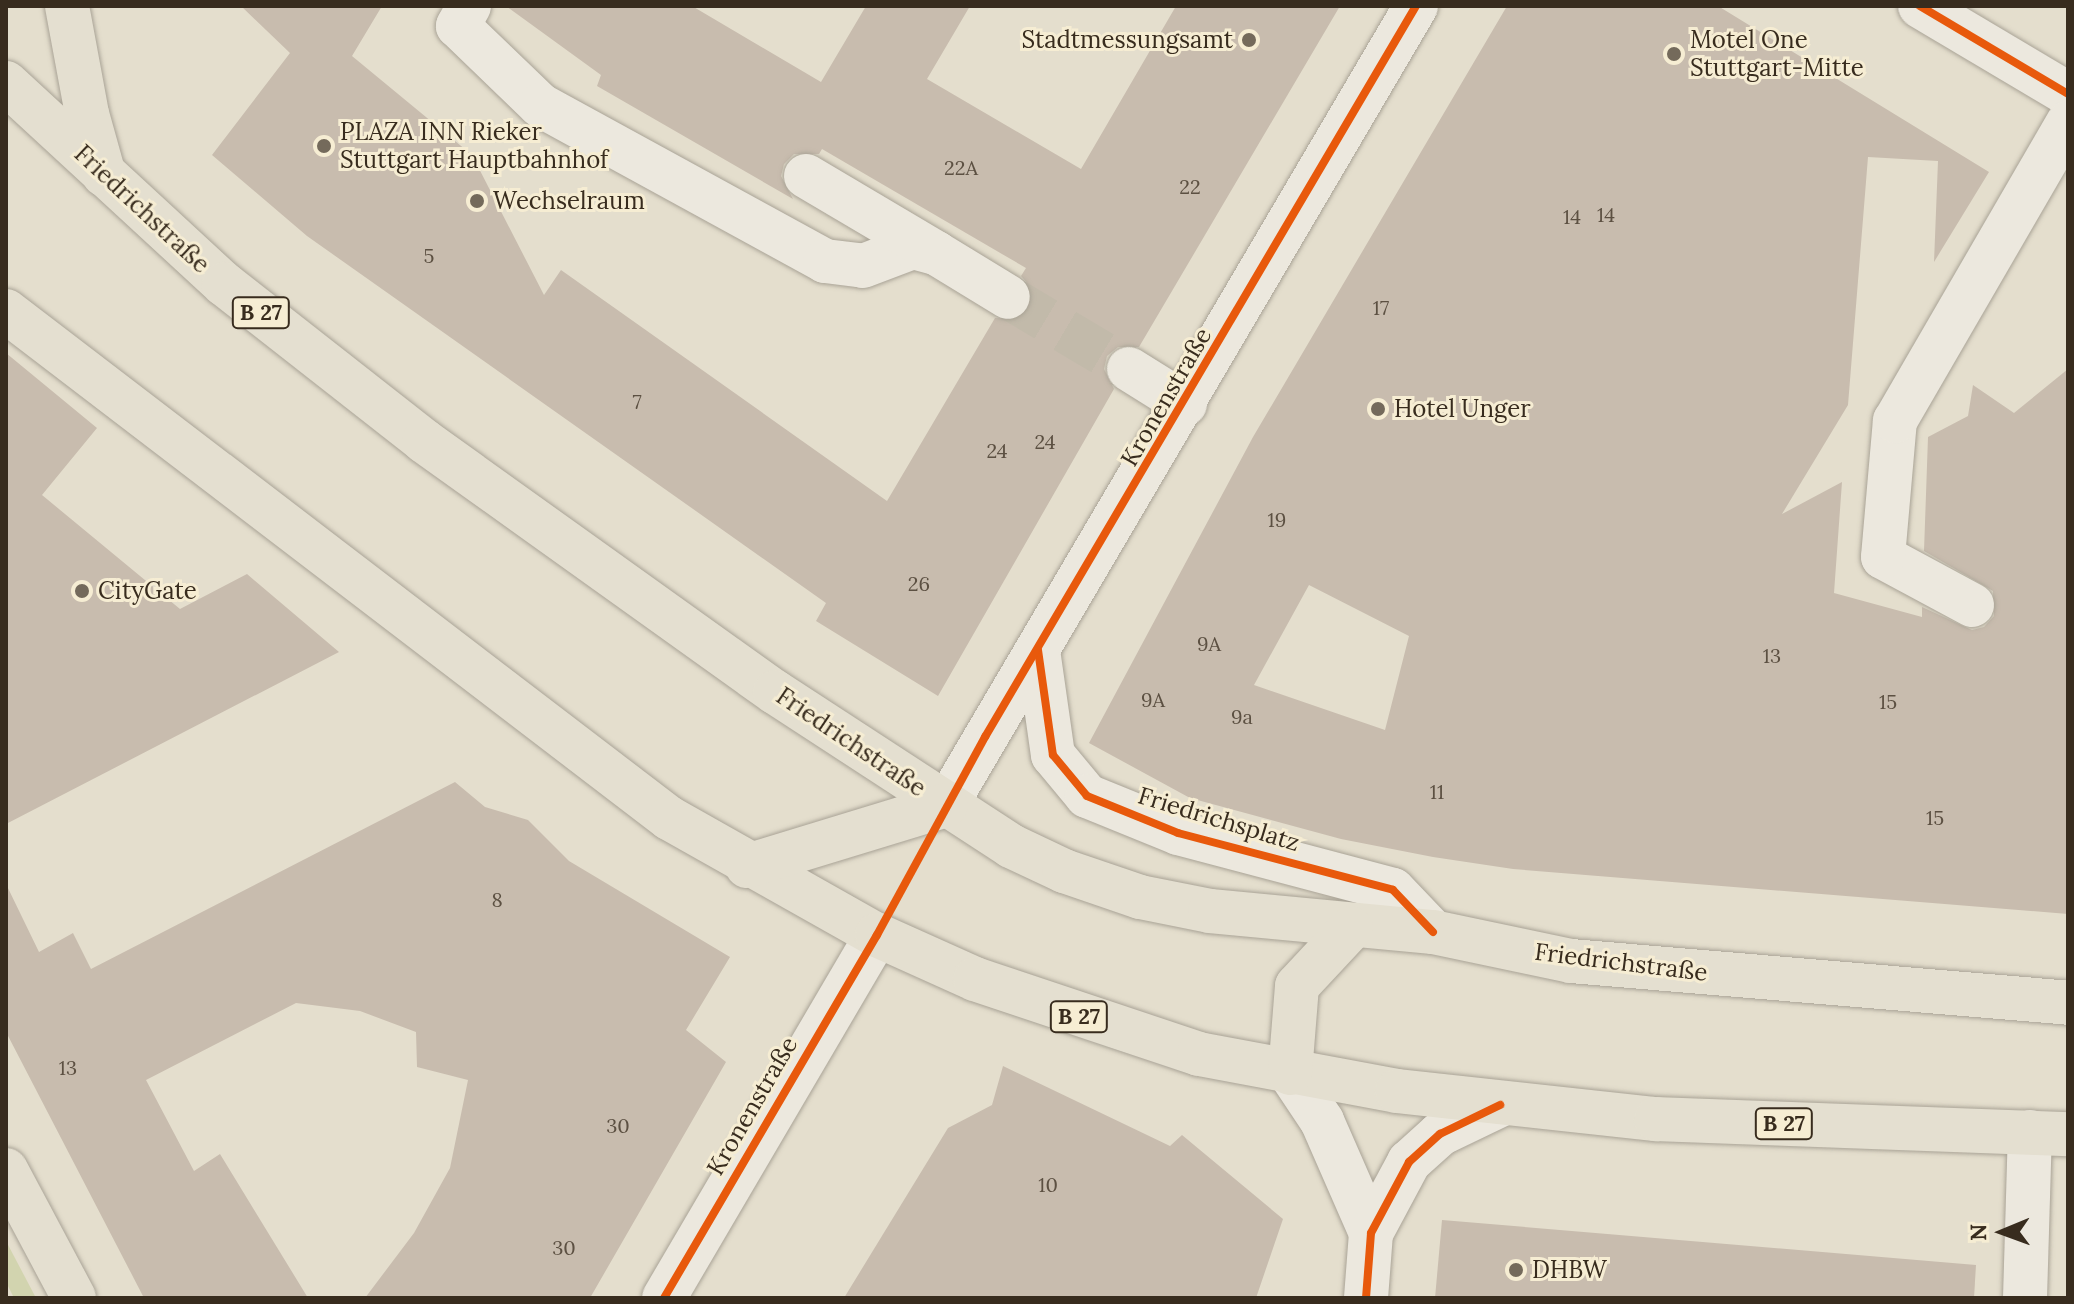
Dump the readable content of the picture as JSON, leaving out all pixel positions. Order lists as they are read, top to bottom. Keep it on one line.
{"streets":{"main road":["Friedrichstraße","B 27"],"street":["Kronenstraße","Friedrichsplatz"]},"crossings":[["Friedrichstraße","Kronenstraße"],["Friedrichstraße","Friedrichsplatz"],["B 27","Kronenstraße"],["Kronenstraße","Friedrichsplatz"]],"places":["Stadtmessungsamt","Motel One Stuttgart-Mitte","PLAZA INN Rieker Stuttgart Hauptbahnhof","Wechselraum","Hotel Unger","CityGate","DHBW"],"house_numbers":["22A","22","14","14","5","17","7","24","24","19","26","9A","13","9A","15","9a","11","15","8","13","30","10","30"],"north":"left"}
